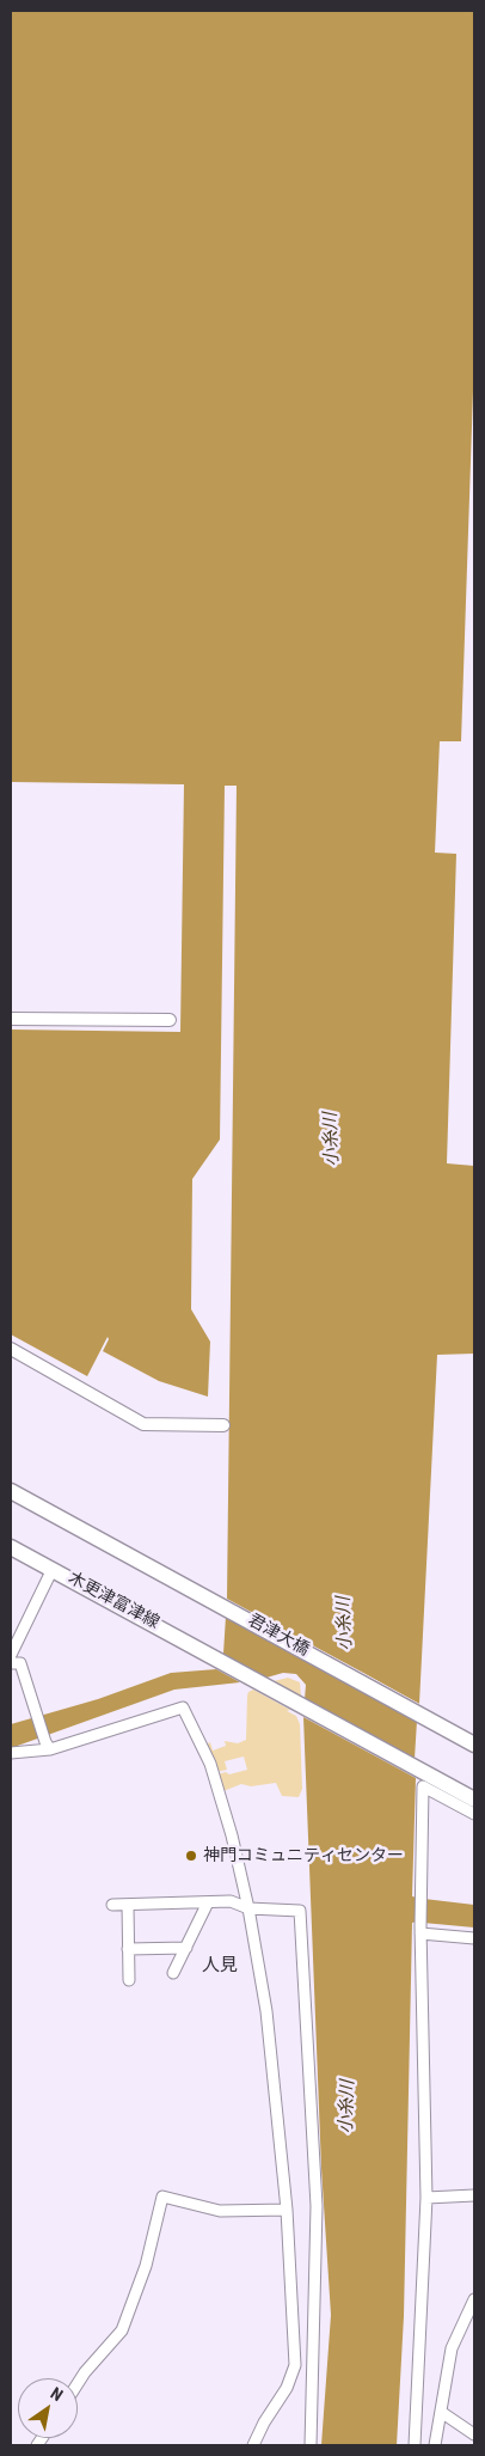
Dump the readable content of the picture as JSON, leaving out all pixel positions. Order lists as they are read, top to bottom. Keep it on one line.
{"streets":{"main road":["木更津富津線","君津大橋"]},"districts":["人見"],"water":["小糸川"],"places":["神門コミュニティセンター"],"north":"top right"}
